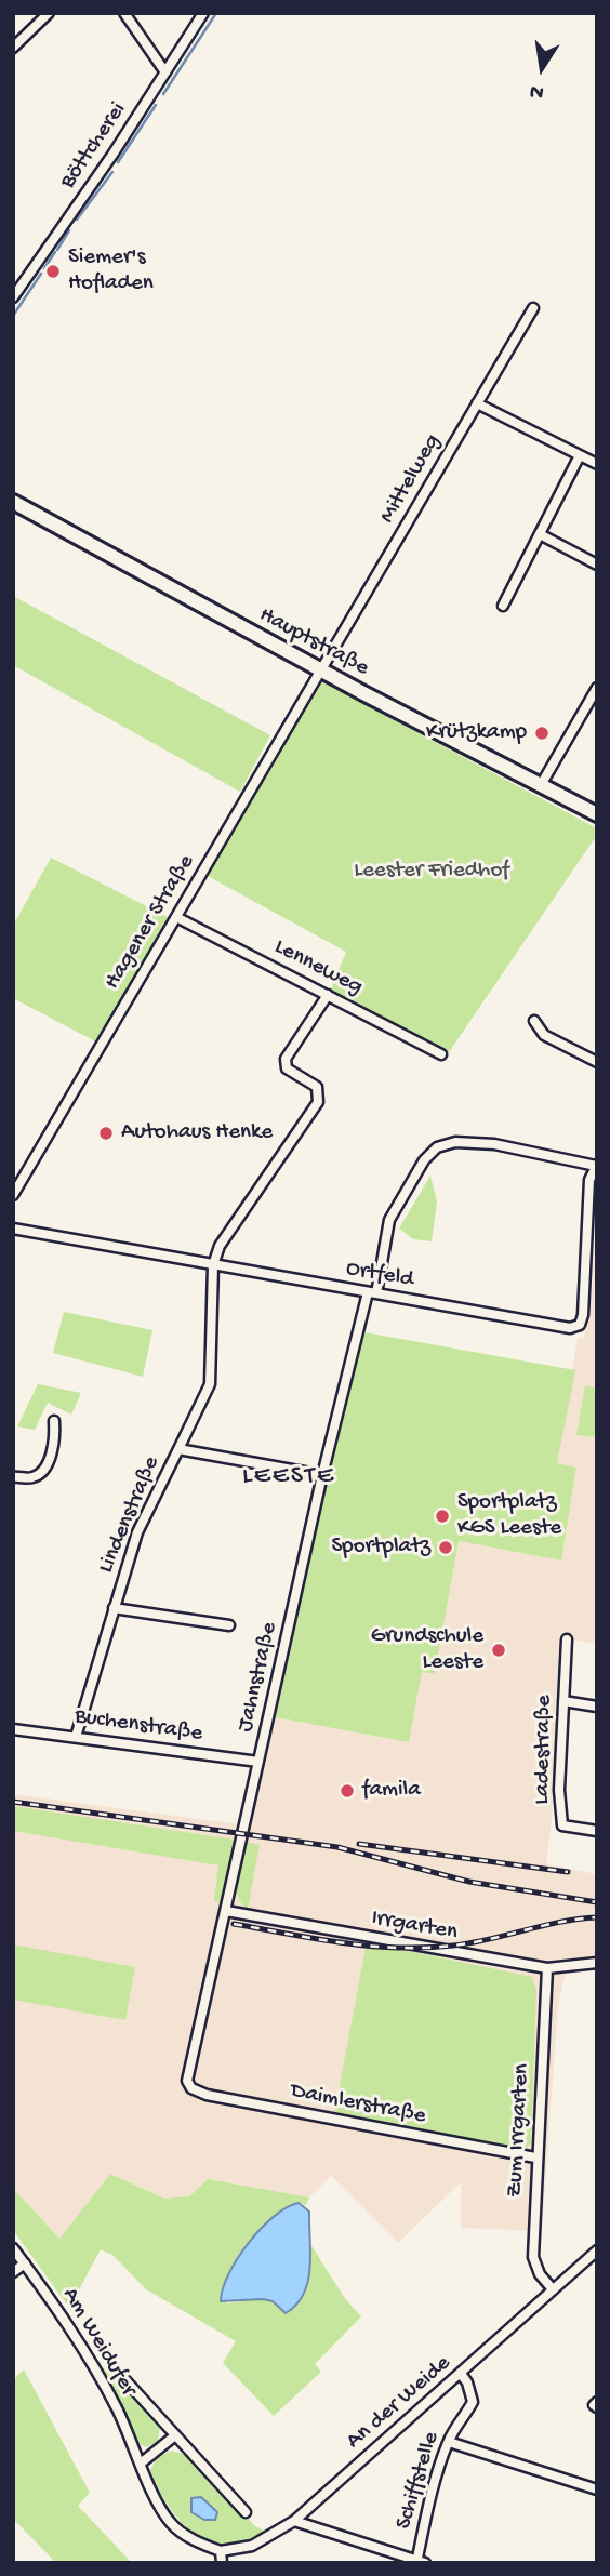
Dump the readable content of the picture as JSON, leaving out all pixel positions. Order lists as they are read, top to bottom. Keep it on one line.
{"streets":{"main road":["Hauptstraße"],"street":["Böttcherei","Mittelweg","Hagener Straße","Lenneweg","Ortfeld","Lindenstraße","Jahnstraße","Buchenstraße","Ladestraße","Irrgarten","Daimlerstraße","Zum Irrgarten","Am Weidufer","An der Weide","Schiffstelle"]},"crossings":[["Mittelweg","Hauptstraße"],["Mittelweg","Hagener Straße"],["Hauptstraße","Hagener Straße"],["Hagener Straße","Lenneweg"],["Ortfeld","Jahnstraße"],["Lindenstraße","Jahnstraße"],["Lindenstraße","Buchenstraße"],["Jahnstraße","Buchenstraße"],["Jahnstraße","Irrgarten"],["Jahnstraße","Daimlerstraße"],["Irrgarten","Zum Irrgarten"],["Daimlerstraße","Zum Irrgarten"],["Zum Irrgarten","An der Weide"],["Am Weidufer","An der Weide"],["An der Weide","Schiffstelle"]],"districts":["LEESTE"],"parks":["Leester Friedhof"],"places":["Siemer's Hofladen","Krützkamp","Autohaus Henke","Sportplatz KGS Leeste","Sportplatz","Grundschule Leeste","famila"],"north":"bottom"}
